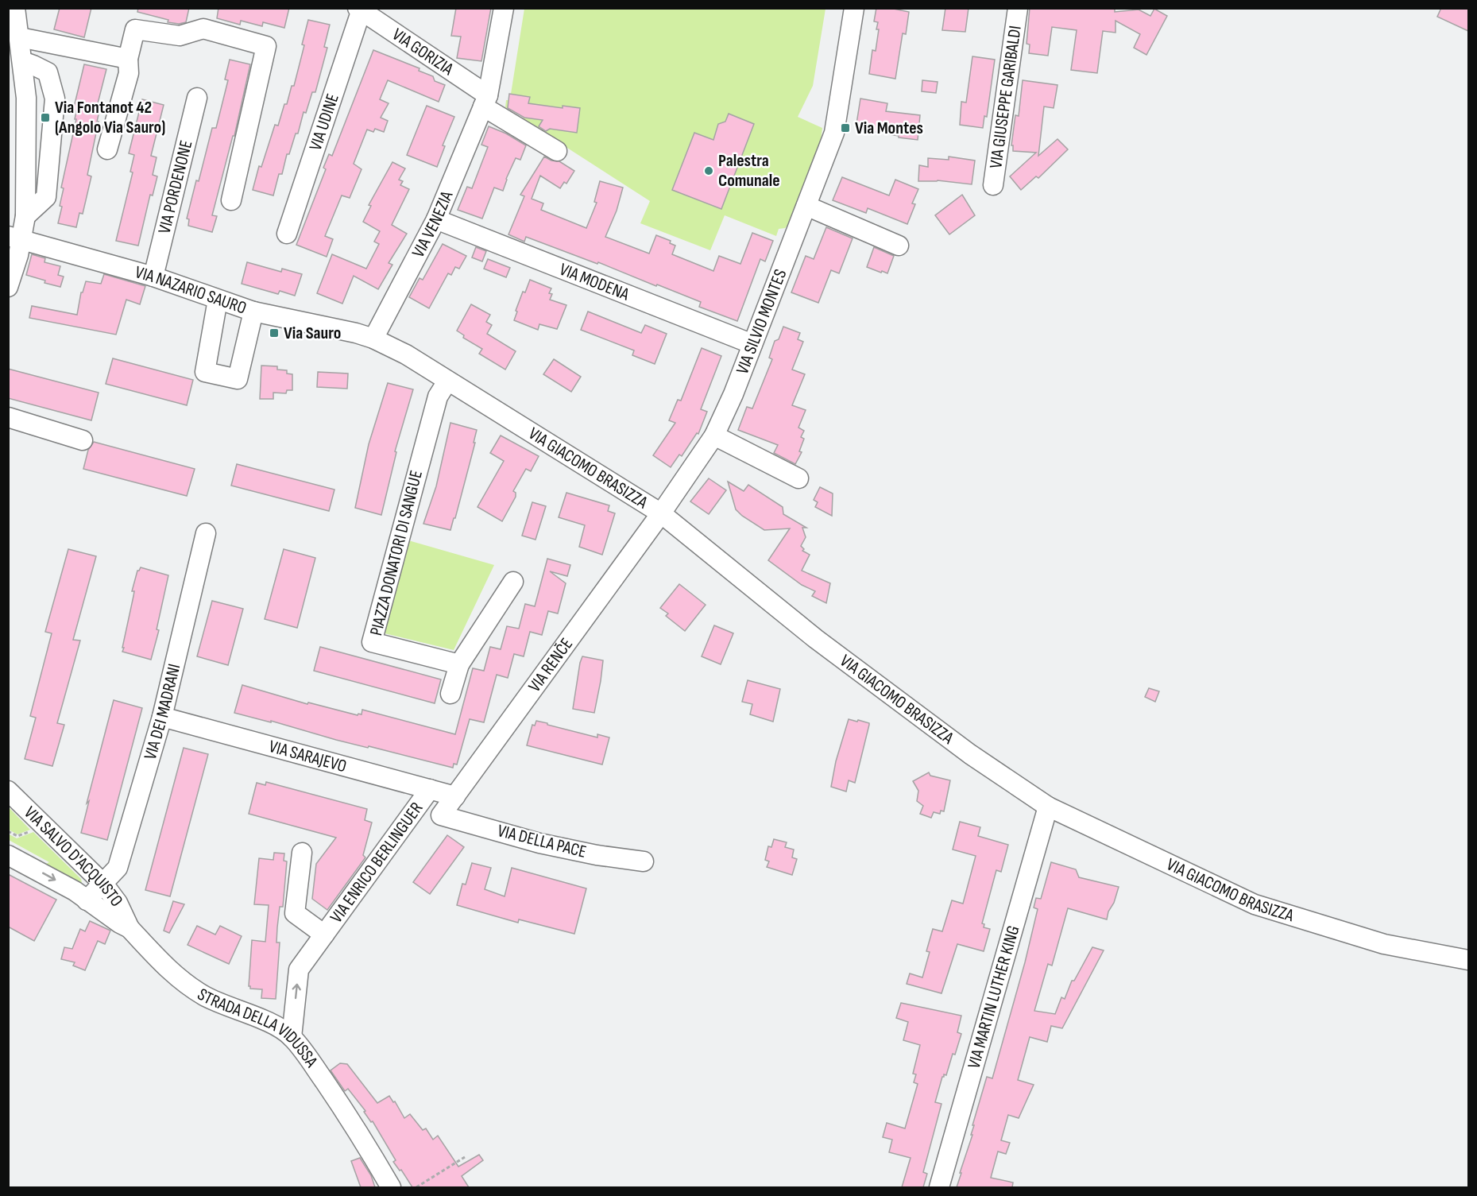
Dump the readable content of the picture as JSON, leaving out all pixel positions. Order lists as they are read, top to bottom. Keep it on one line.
{"streets":{"street":["VIA GORIZIA","VIA GIUSEPPE GARIBALDI","VIA UDINE","VIA PORDENONE","VIA VENEZIA","VIA MODENA","VIA NAZARIO SAURO","VIA SILVIO MONTES","VIA GIACOMO BRASIZZA","PIAZZA DONATORI DI SANGUE","VIA RENČE","VIA DEI MADRANI","VIA SARAJEVO","VIA DELLA PACE","VIA SALVO D'ACQUISTO","VIA ENRICO BERLINGUER","VIA MARTIN LUTHER KING","STRADA DELLA VIDUSSA"]},"crossings":[["VIA GORIZIA","VIA UDINE"],["VIA GORIZIA","VIA VENEZIA"],["VIA PORDENONE","VIA NAZARIO SAURO"],["VIA VENEZIA","VIA MODENA"],["VIA VENEZIA","VIA NAZARIO SAURO"],["VIA VENEZIA","VIA GIACOMO BRASIZZA"],["VIA MODENA","VIA SILVIO MONTES"],["VIA NAZARIO SAURO","VIA GIACOMO BRASIZZA"],["VIA SILVIO MONTES","VIA GIACOMO BRASIZZA"],["VIA SILVIO MONTES","VIA RENČE"],["VIA GIACOMO BRASIZZA","PIAZZA DONATORI DI SANGUE"],["VIA GIACOMO BRASIZZA","VIA RENČE"],["VIA GIACOMO BRASIZZA","VIA MARTIN LUTHER KING"],["VIA RENČE","VIA SARAJEVO"],["VIA RENČE","VIA DELLA PACE"],["VIA DEI MADRANI","VIA SARAJEVO"],["VIA DEI MADRANI","VIA SALVO D'ACQUISTO"],["VIA SARAJEVO","VIA ENRICO BERLINGUER"],["VIA SALVO D'ACQUISTO","STRADA DELLA VIDUSSA"],["VIA ENRICO BERLINGUER","STRADA DELLA VIDUSSA"]],"places":{"transit":["Via Fontanot 42 (Angolo Via Sauro)","Via Montes","Via Sauro"],"other":["Palestra Comunale"]}}
